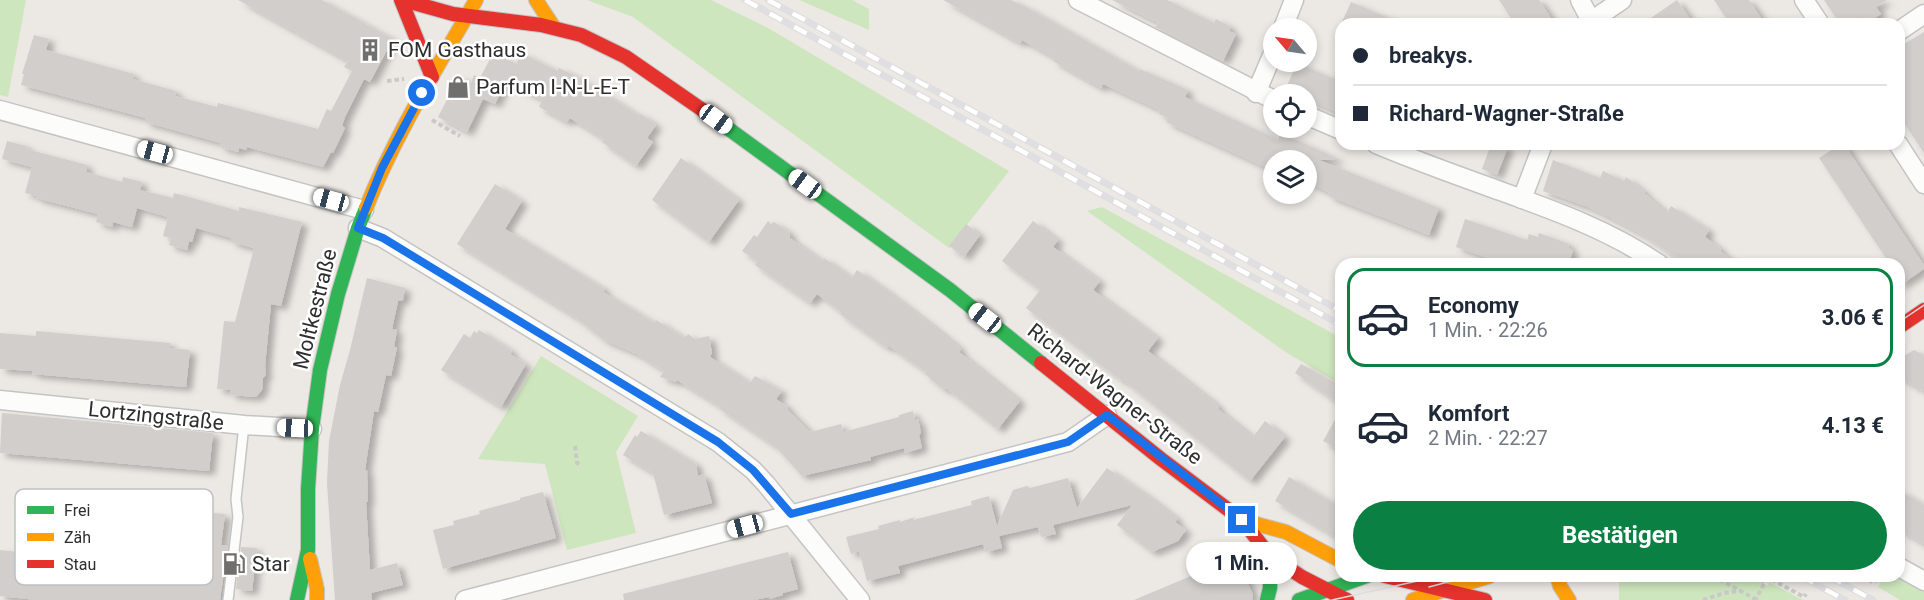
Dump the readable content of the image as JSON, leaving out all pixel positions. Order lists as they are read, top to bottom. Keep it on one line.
{"streets":{"main road":["Moltkestraße","Richard-Wagner-Straße"],"street":["Lortzingstraße"]},"crossings":[["Moltkestraße","Richard-Wagner-Straße"],["Moltkestraße","Lortzingstraße"]],"places":{"building":["FOM Gasthaus"],"shop":["Parfum I-N-L-E-T"],"fuel station":["Star"]},"legend":["Frei","Zäh","Stau"],"north":"top left","page":{"banner":["breakys.","Richard-Wagner-Straße"],"list":[{"name":"Economy","note":"1 Min. · 22:26","value":"3.06 €"},{"name":"Komfort","note":"2 Min. · 22:27","value":"4.13 €"}],"buttons":"Bestätigen","bubble":"1 Min."}}
